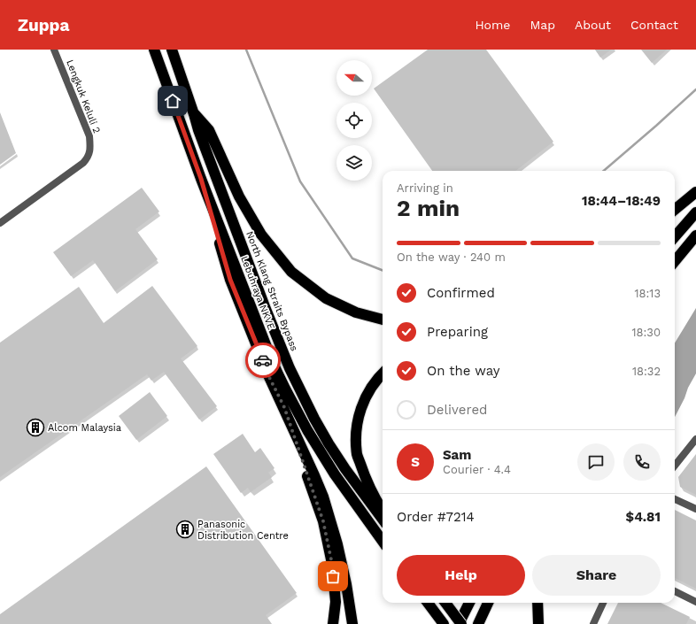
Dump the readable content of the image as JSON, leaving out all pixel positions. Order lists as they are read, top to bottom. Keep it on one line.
{"streets":{"highway":["North Klang Straits Bypass","Lebuhraya NKVE"],"street":["Lengkuk Keluli 2"]},"places":{"building":["Alcom Malaysia","Panasonic Distribution Centre"]},"north":"left","page":{"header":"Zuppa","nav":["Home","Map","About","Contact"],"heading":["2 min","Arriving in","18:44–18:49"],"panel":["Sam","Courier · 4.4","Order #7214","$4.81"],"bar":"On the way · 240 m","list":[["Confirmed","18:13"],["Preparing","18:30"],["On the way","18:32"],"Delivered"],"round":"S","buttons":["Help","Share"]}}
